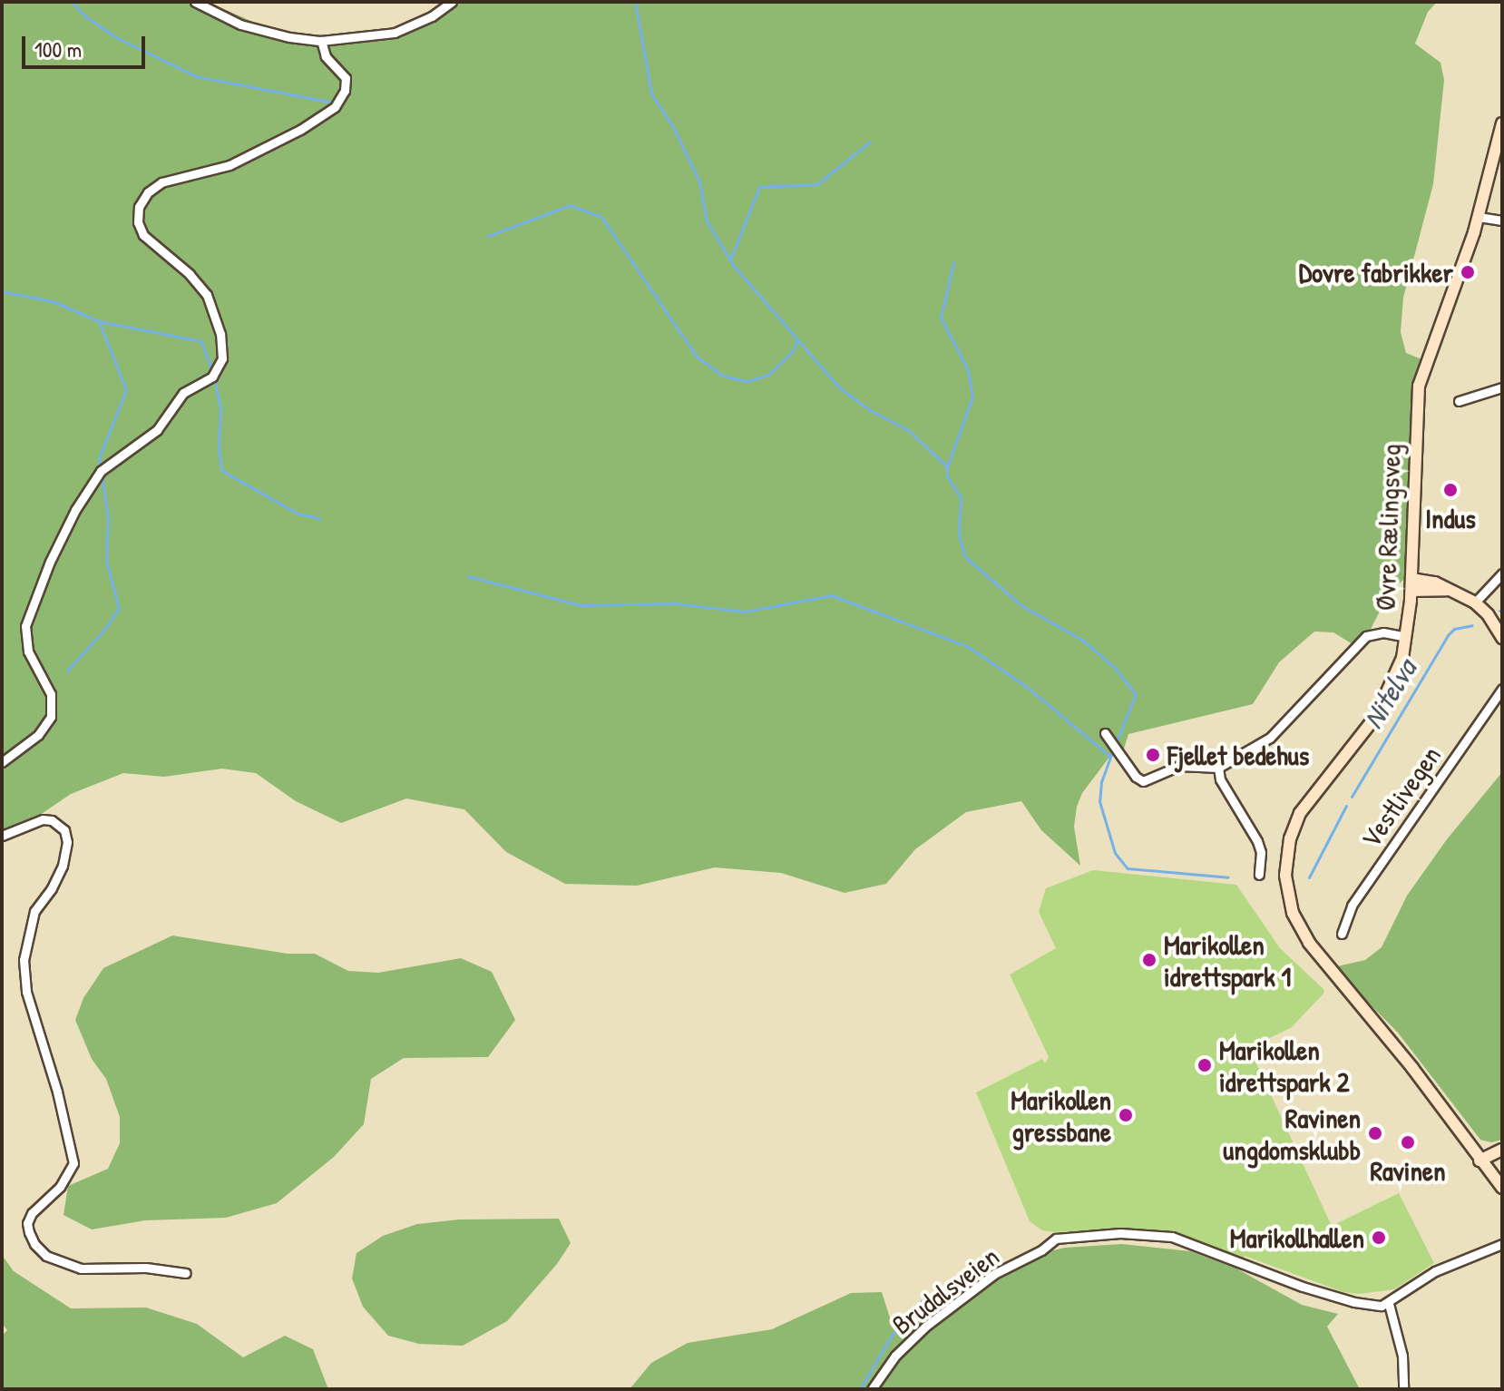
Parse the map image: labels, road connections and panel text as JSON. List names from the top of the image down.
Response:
{
  "streets": {
    "main road": ["Øvre Rælingsveg"],
    "street": ["Vestlivegen", "Brudalsveien"]
  },
  "water": ["Nitelva"],
  "places": [
    "Dovre fabrikker",
    "Indus",
    "Fjellet bedehus",
    "Marikollen idrettspark 1",
    "Marikollen idrettspark 2",
    "Marikollen gressbane",
    "Ravinen ungdomsklubb",
    "Ravinen",
    "Marikollhallen"
  ],
  "scale_bar": "100 m"
}
